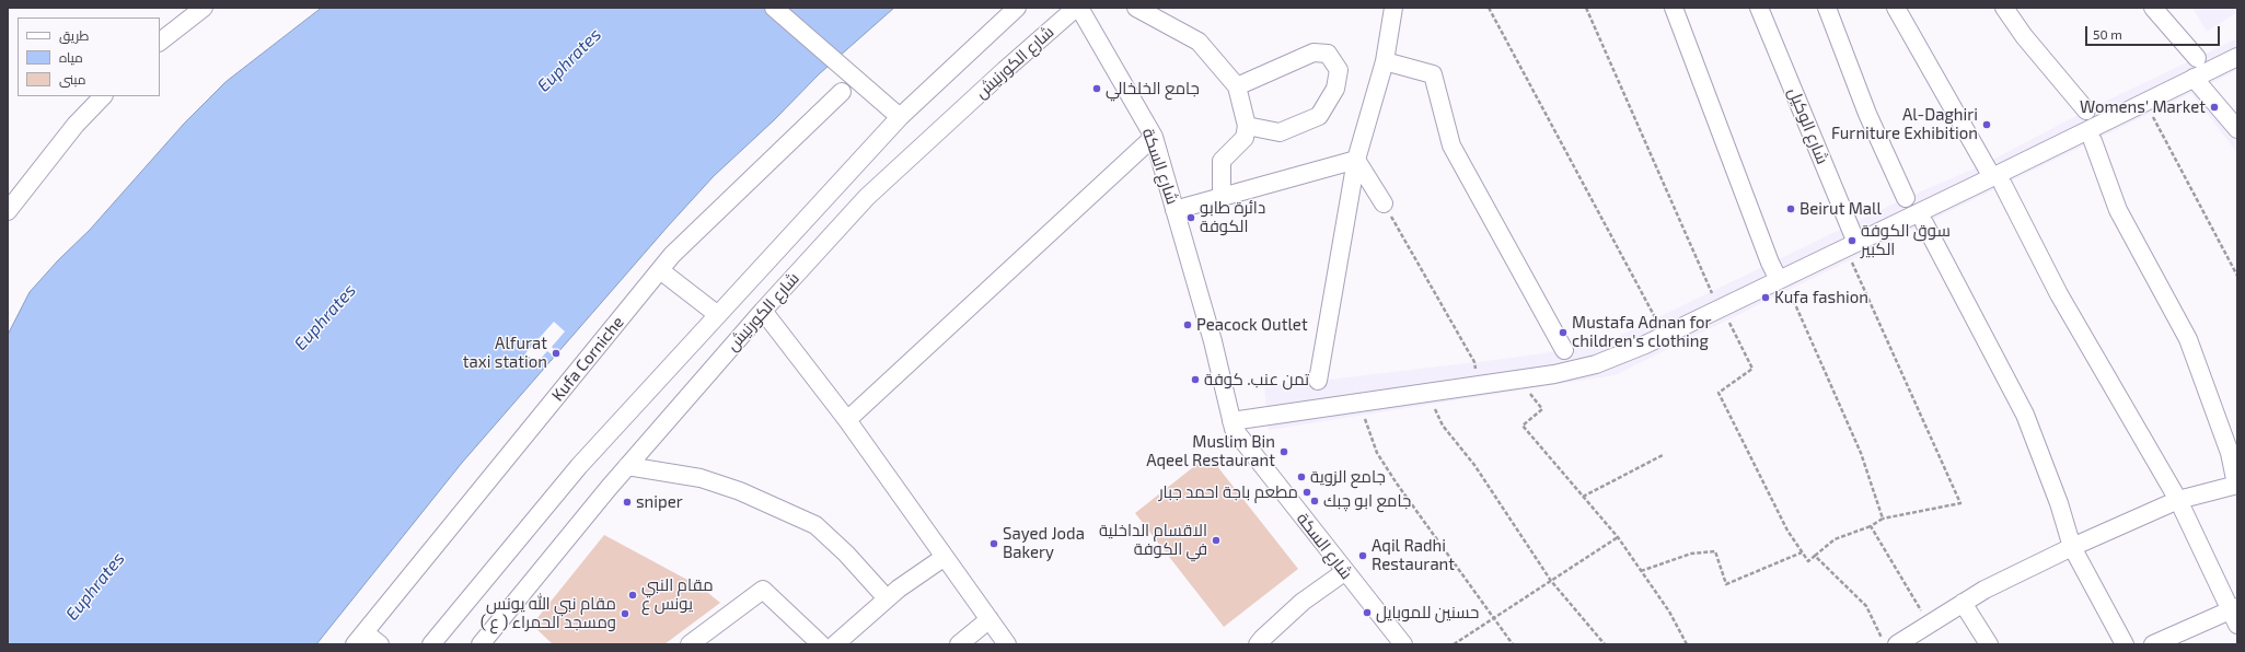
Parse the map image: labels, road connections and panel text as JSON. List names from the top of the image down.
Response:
{
  "streets": {
    "street": [
      "شارع الكورنيش",
      "شارع الوكيل",
      "شارع السكة",
      "Kufa Corniche"
    ]
  },
  "crossings": [
    ["شارع الكورنيش", "شارع السكة"]
  ],
  "water": ["Euphrates"],
  "places": [
    "جامع الخلخالي",
    "Womens' Market",
    "Al-Daghiri Furniture Exhibition",
    "Beirut Mall",
    "دائرة طابو الكوفة",
    "سوق الكوفة الكبير",
    "Kufa fashion",
    "Peacock Outlet",
    "Mustafa Adnan for children's clothing",
    "Alfurat taxi station",
    "تمن عنب. كوفة",
    "Muslim Bin Aqeel Restaurant",
    "جامع الزوية",
    "مطعم باجة احمد جبار",
    "جامع ابو چبك",
    "sniper",
    "الاقسام الداخلية في الكوفة",
    "Sayed Joda Bakery",
    "Aqil Radhi Restaurant",
    "مقام النبي يونس ع",
    "حسنين للموبايل",
    "مقام نبي الله يونس ( ع ) ومسجد الحمراء"
  ],
  "legend": ["طريق", "مياه", "مبنى"],
  "scale_bar": "50 m"
}
